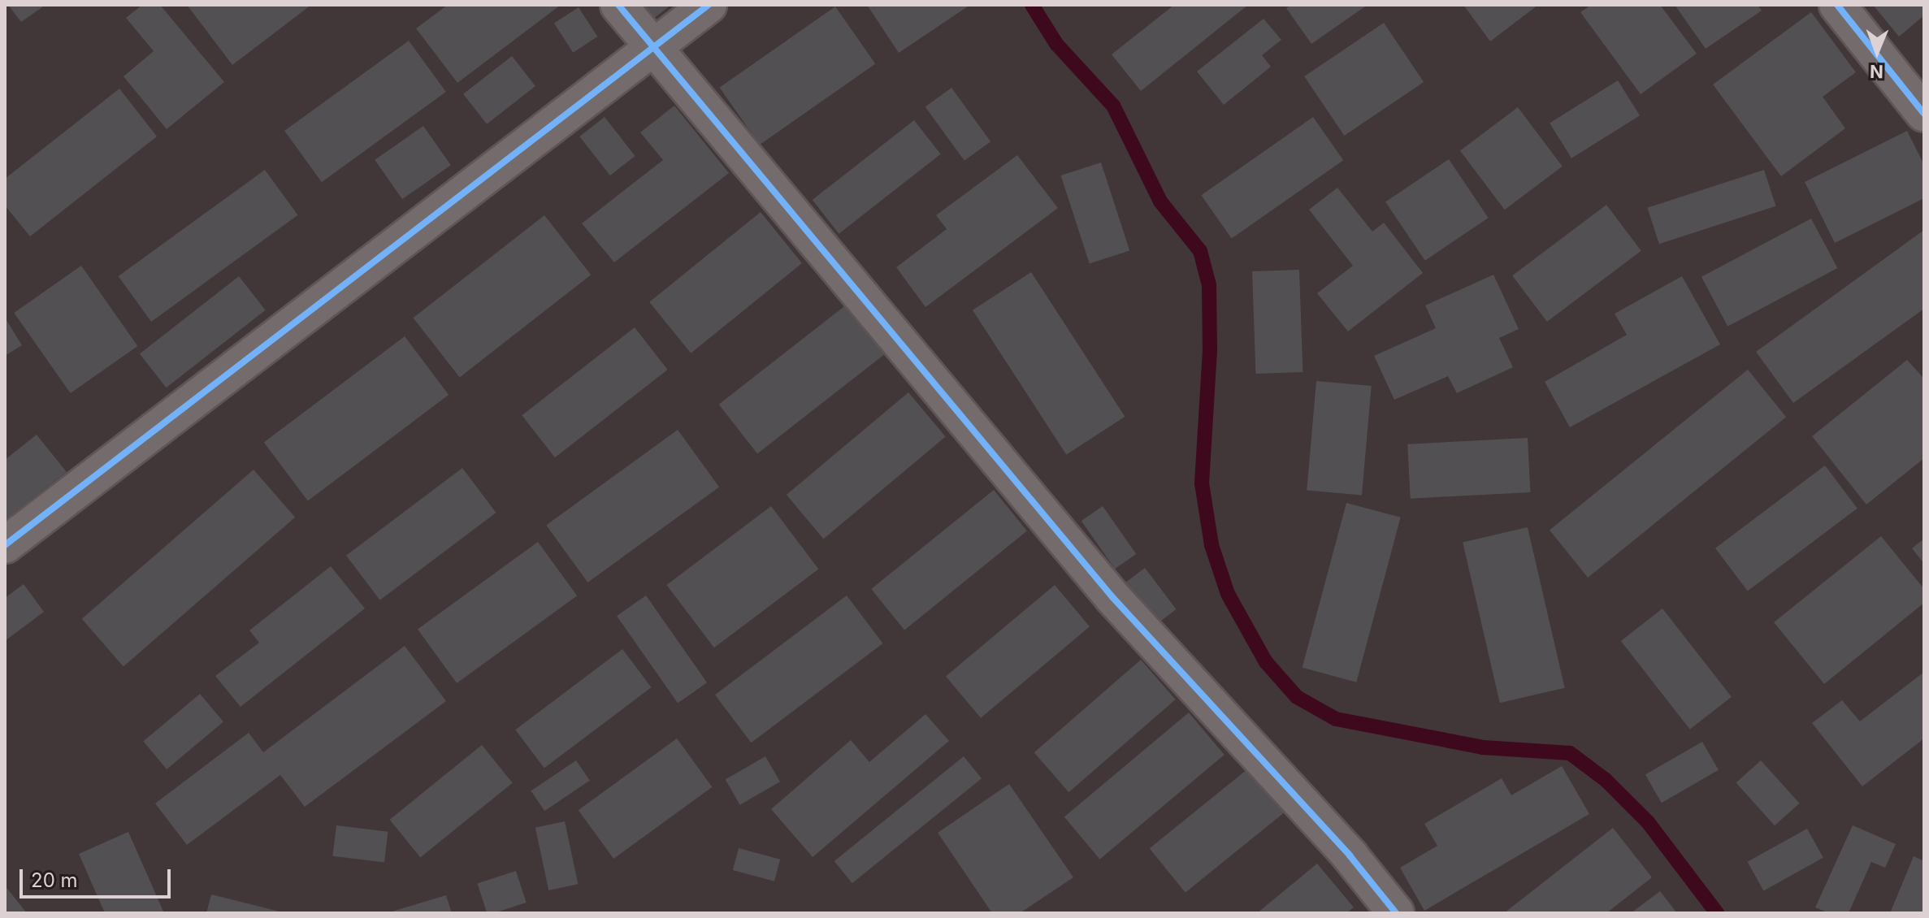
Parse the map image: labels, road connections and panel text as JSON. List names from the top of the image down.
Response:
{
  "scale_bar": "20 m",
  "north": "bottom"
}
